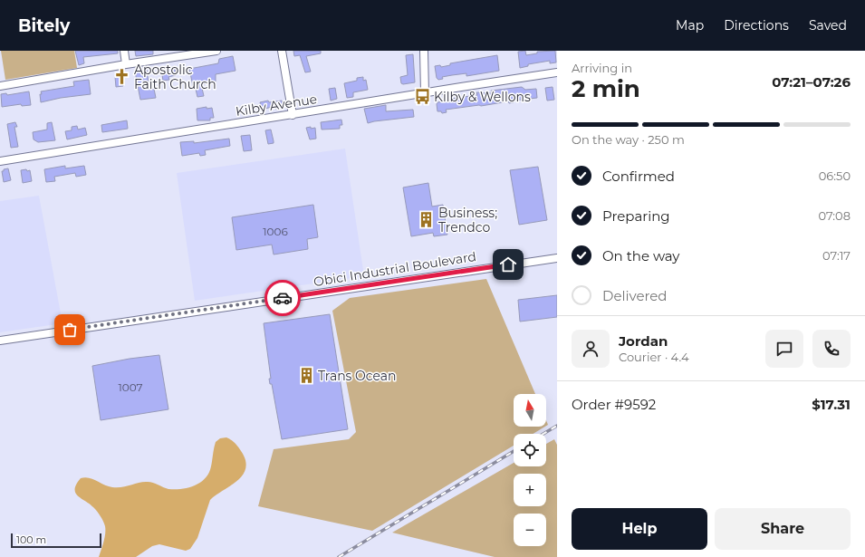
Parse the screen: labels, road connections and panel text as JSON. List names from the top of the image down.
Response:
{
  "streets": {
    "street": ["Kilby Avenue", "Obici Industrial Boulevard"]
  },
  "places": {
    "church": ["Apostolic Faith Church"],
    "bus stop": ["Kilby & Wellons"],
    "building": ["Business; Trendco", "Trans Ocean"]
  },
  "house_numbers": ["1006", "1007"],
  "scale_bar": "100 m",
  "north": "top",
  "page": {
    "header": "Bitely",
    "nav": ["Map", "Directions", "Saved"],
    "heading": ["2 min", "Arriving in", "07:21–07:26"],
    "panel": [
      "Jordan",
      "Courier · 4.4",
      "Order #9592",
      "$17.31"
    ],
    "bar": "On the way · 250 m",
    "list": [
      ["Confirmed", "06:50"],
      ["Preparing", "07:08"],
      ["On the way", "07:17"],
      "Delivered"
    ],
    "map_buttons": ["+", "−"],
    "buttons": ["Help", "Share"],
    "scale": "100 m"
  }
}
